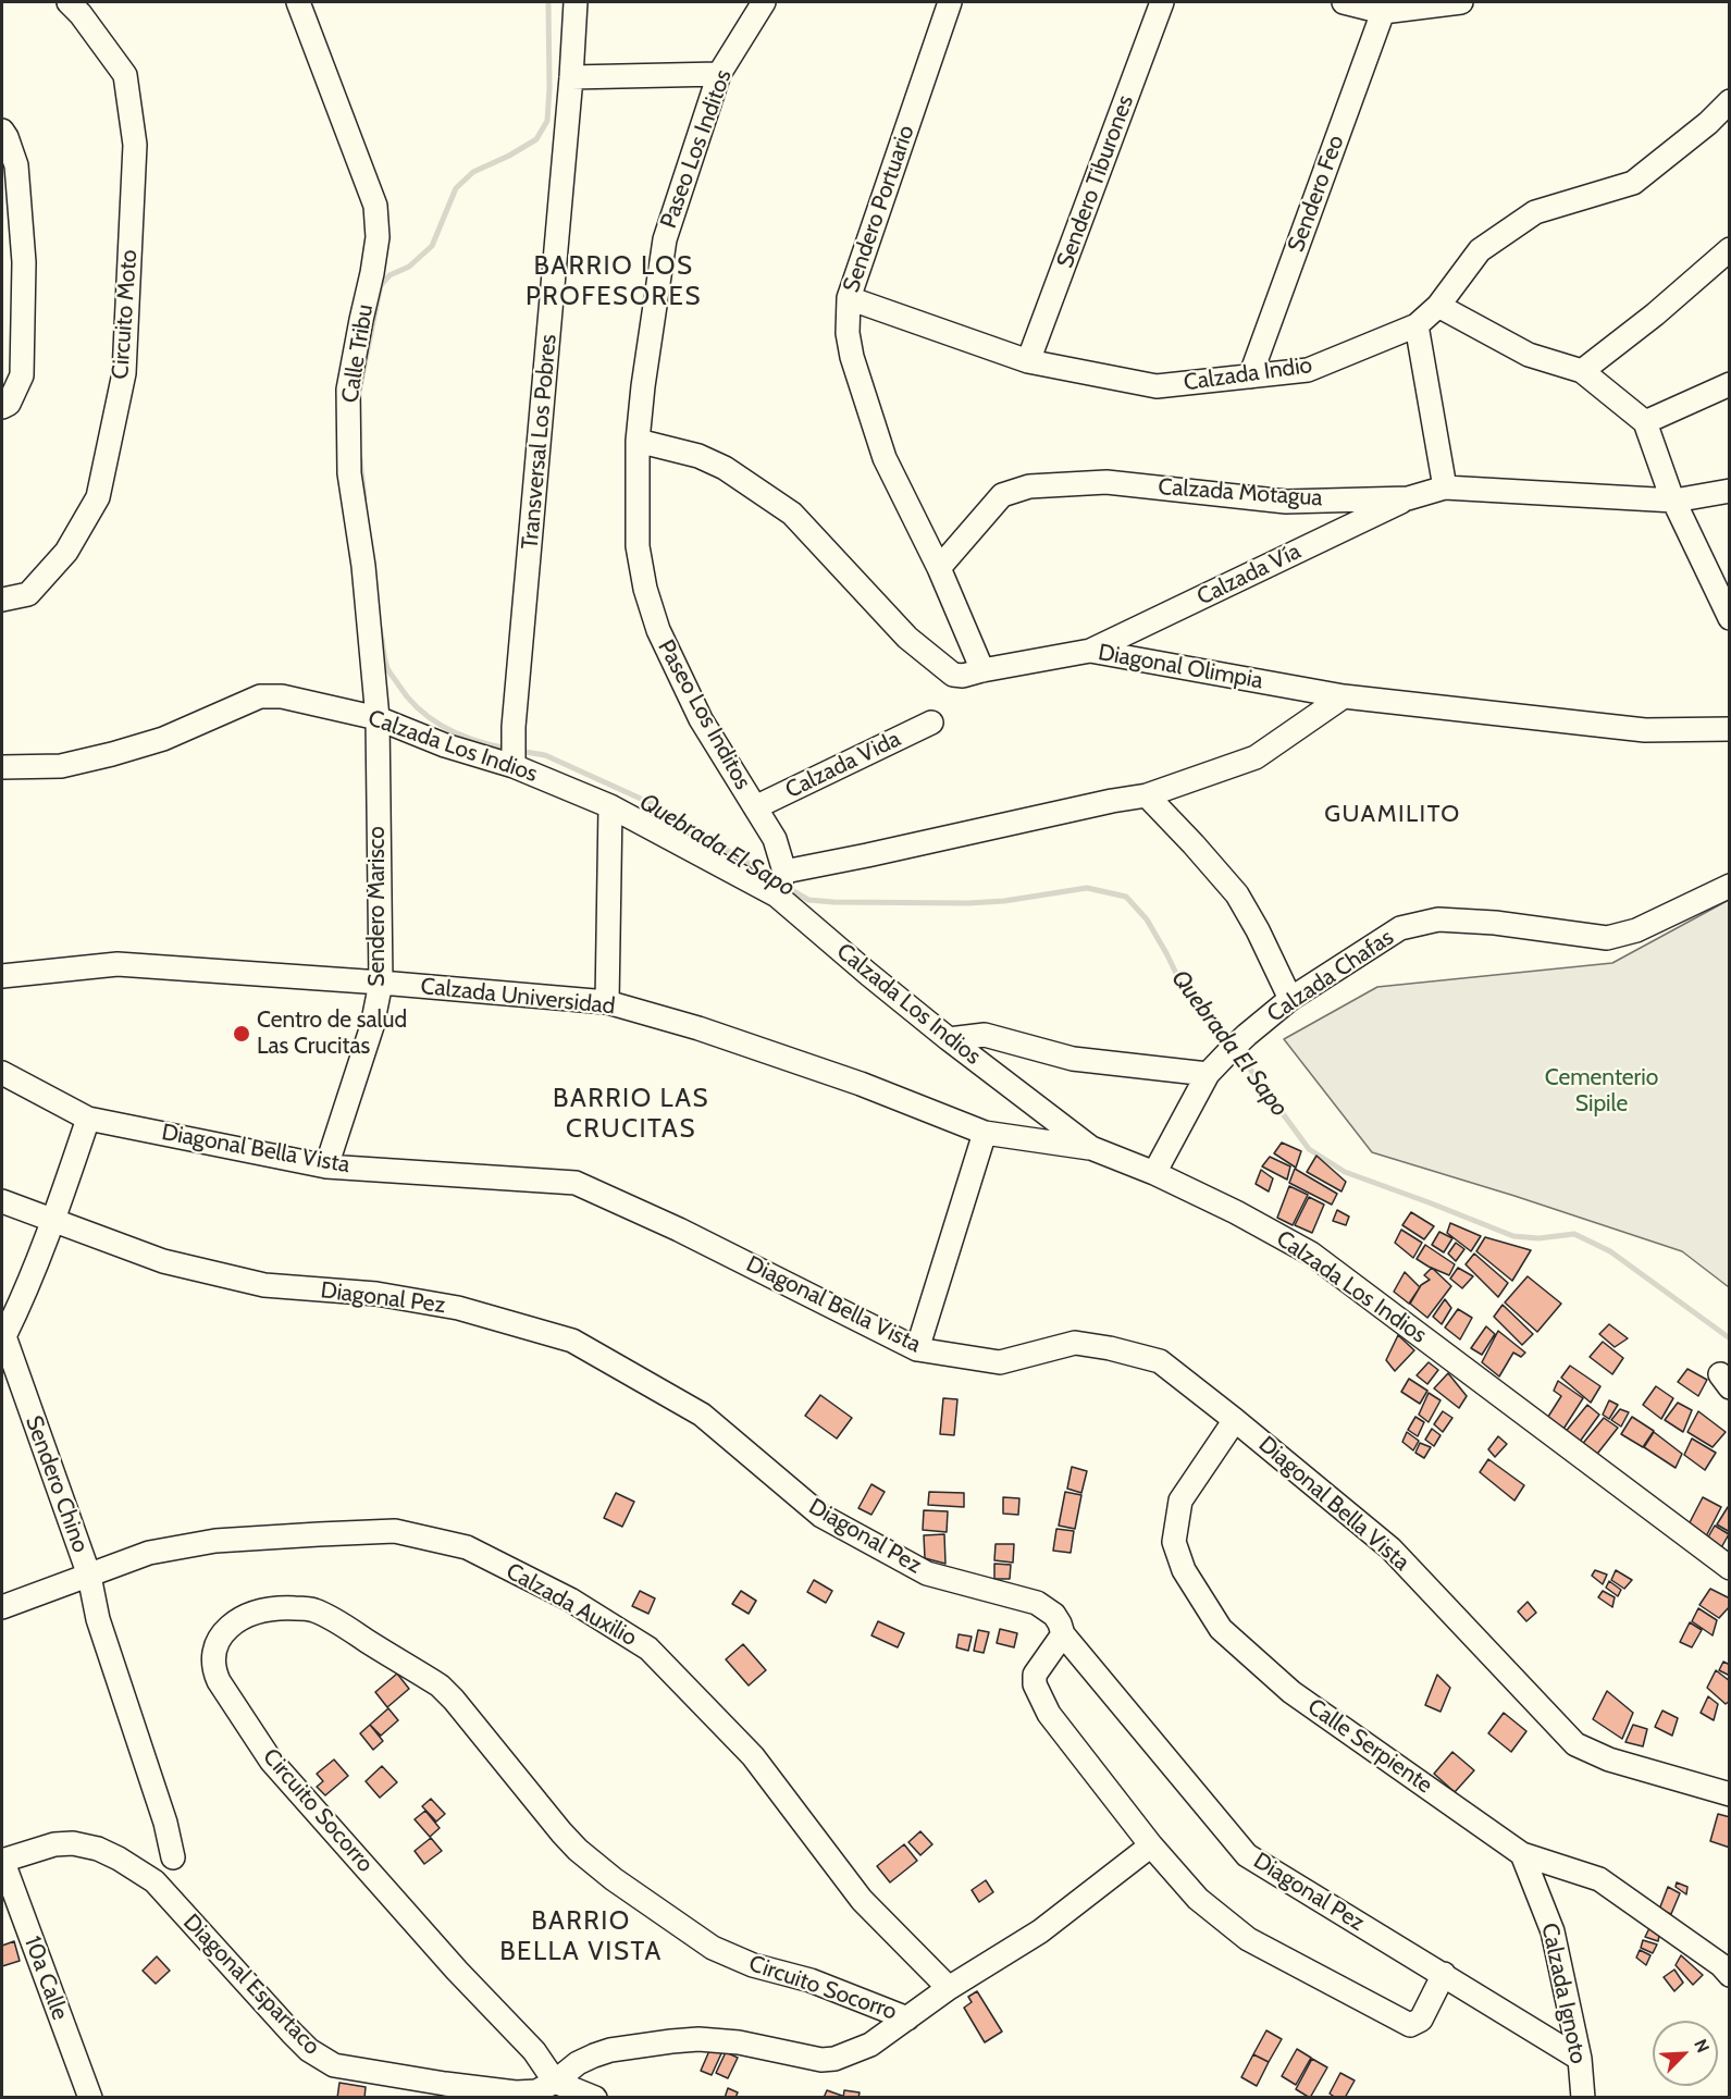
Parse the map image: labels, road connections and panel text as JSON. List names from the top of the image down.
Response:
{
  "streets": {
    "street": [
      "Paseo Los Inditos",
      "Sendero Tiburones",
      "Sendero Feo",
      "Sendero Portuario",
      "Circuito Moto",
      "Calle Tribu",
      "Calzada Indio",
      "Transversal Los Pobres",
      "Calzada Motagua",
      "Calzada Vía",
      "Diagonal Olimpia",
      "Calzada Los Indios",
      "Calzada Vida",
      "Sendero Marisco",
      "Calzada Chafas",
      "Calzada Universidad",
      "Diagonal Bella Vista",
      "Diagonal Pez",
      "Sendero Chino",
      "Calzada Auxilio",
      "Calle Serpiente",
      "Circuito Socorro",
      "10a Calle",
      "Diagonal Espartaco",
      "Calzada Ignoto"
    ]
  },
  "crossings": [
    ["Paseo Los Inditos", "Diagonal Olimpia"],
    ["Paseo Los Inditos", "Calzada Vida"],
    ["Sendero Tiburones", "Calzada Indio"],
    ["Sendero Feo", "Calzada Indio"],
    ["Sendero Portuario", "Calzada Indio"],
    ["Sendero Portuario", "Calzada Motagua"],
    ["Sendero Portuario", "Diagonal Olimpia"],
    ["Calle Tribu", "Calzada Los Indios"],
    ["Calle Tribu", "Sendero Marisco"],
    ["Transversal Los Pobres", "Calzada Los Indios"],
    ["Calzada Motagua", "Calzada Vía"],
    ["Calzada Vía", "Diagonal Olimpia"],
    ["Calzada Los Indios", "Sendero Marisco"],
    ["Calzada Los Indios", "Calzada Chafas"],
    ["Calzada Los Indios", "Calzada Universidad"],
    ["Sendero Marisco", "Calzada Universidad"],
    ["Sendero Marisco", "Diagonal Bella Vista"],
    ["Diagonal Bella Vista", "Sendero Chino"],
    ["Diagonal Bella Vista", "Calle Serpiente"],
    ["Diagonal Pez", "Sendero Chino"],
    ["Diagonal Pez", "Calzada Ignoto"],
    ["Sendero Chino", "Calzada Auxilio"],
    ["Calzada Auxilio", "Circuito Socorro"],
    ["Calle Serpiente", "Calzada Ignoto"],
    ["Circuito Socorro", "Diagonal Espartaco"],
    ["10a Calle", "Diagonal Espartaco"]
  ],
  "districts": [
    "BARRIO LOS PROFESORES",
    "GUAMILITO",
    "BARRIO LAS CRUCITAS",
    "BARRIO BELLA VISTA"
  ],
  "water": ["Quebrada El Sapo"],
  "parks": ["Cementerio Sipile"],
  "places": ["Centro de salud Las Crucitas"],
  "north": "top right"
}
